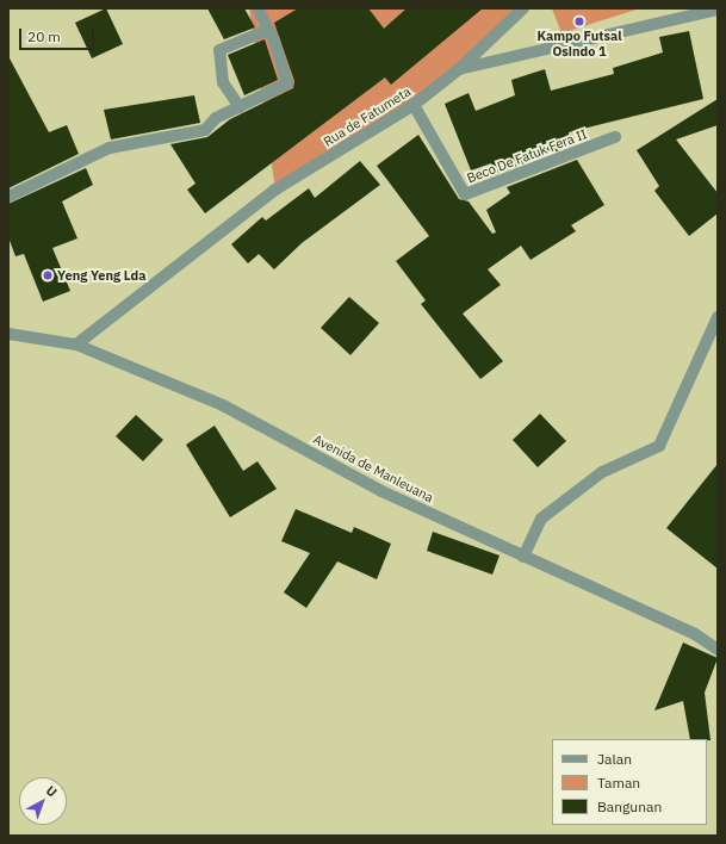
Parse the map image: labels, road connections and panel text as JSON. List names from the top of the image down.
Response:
{
  "streets": {
    "street": ["Rua de Fatumeta", "Beco De Fatuk Fera II", "Avenida de Manleuana"]
  },
  "crossings": [
    ["Rua de Fatumeta", "Beco De Fatuk Fera II"],
    ["Rua de Fatumeta", "Avenida de Manleuana"]
  ],
  "places": ["Kampo Futsal Osindo 1", "Yeng Yeng Lda"],
  "legend": ["Jalan", "Taman", "Bangunan"],
  "scale_bar": "20 m",
  "north": "top right"
}
